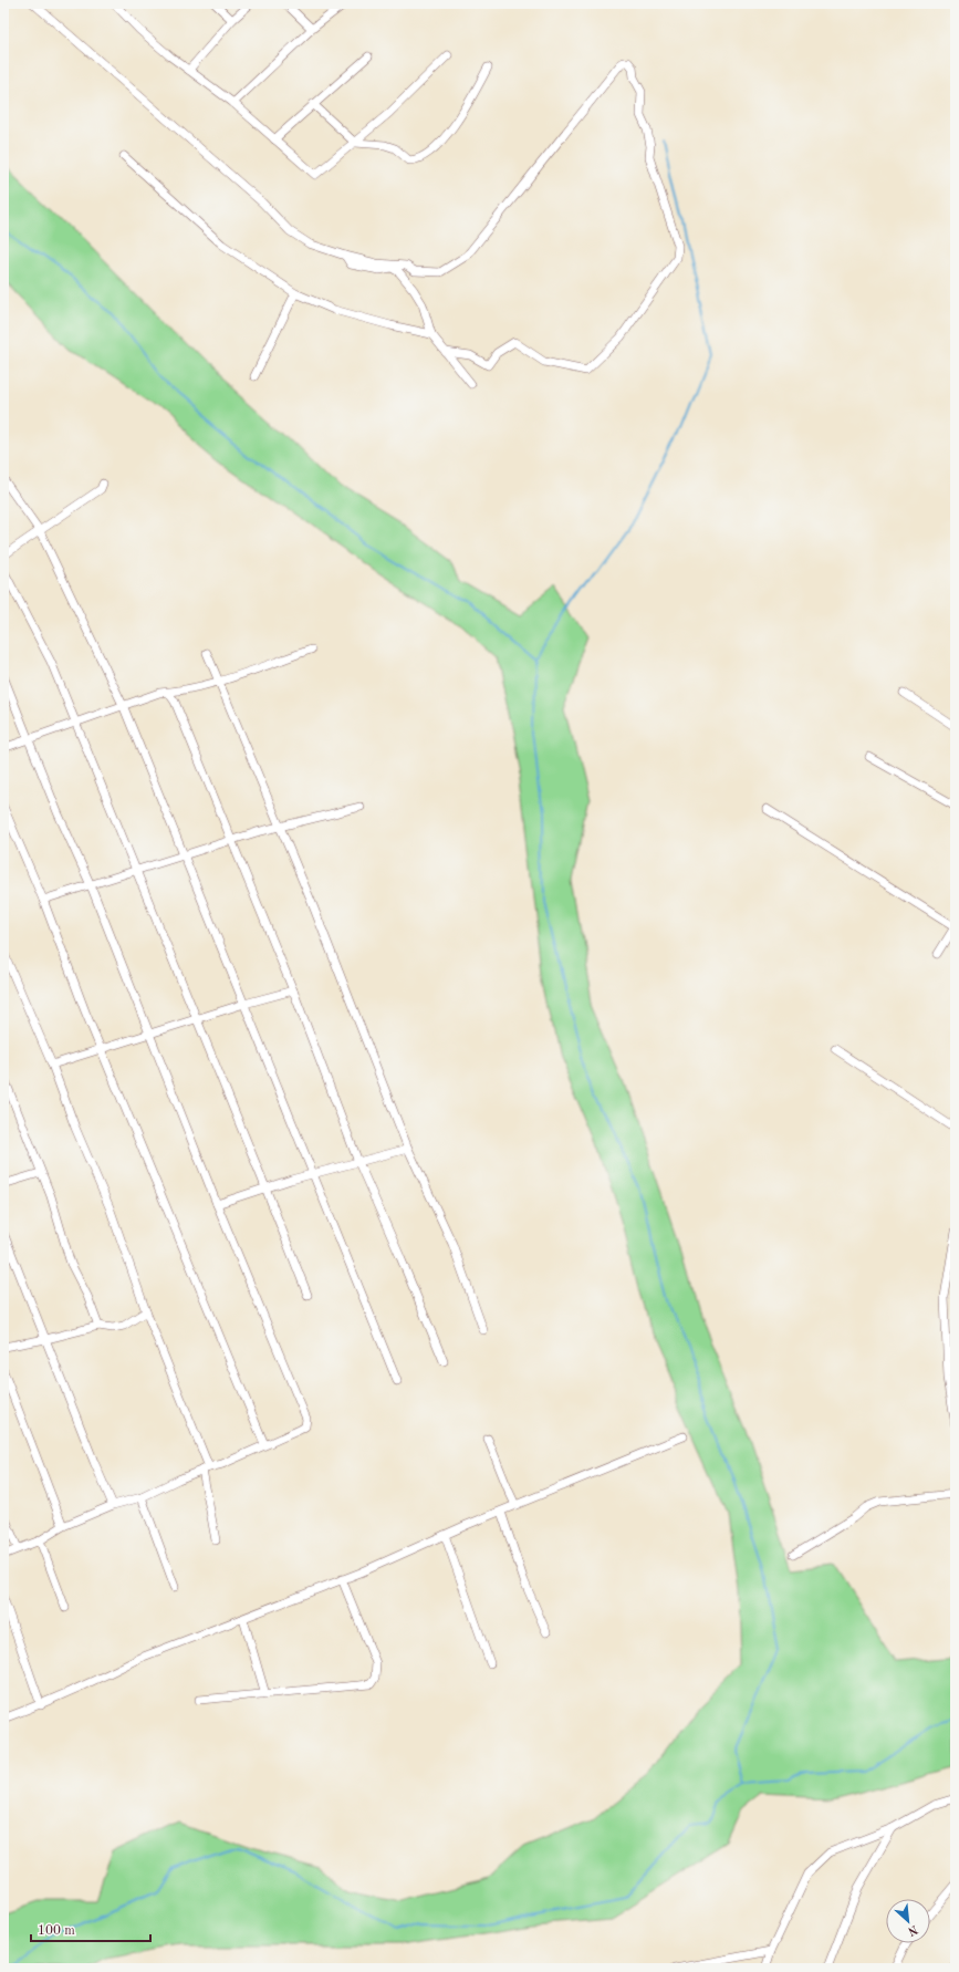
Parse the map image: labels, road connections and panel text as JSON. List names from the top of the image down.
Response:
{
  "scale_bar": "100 m",
  "north": "bottom right"
}
